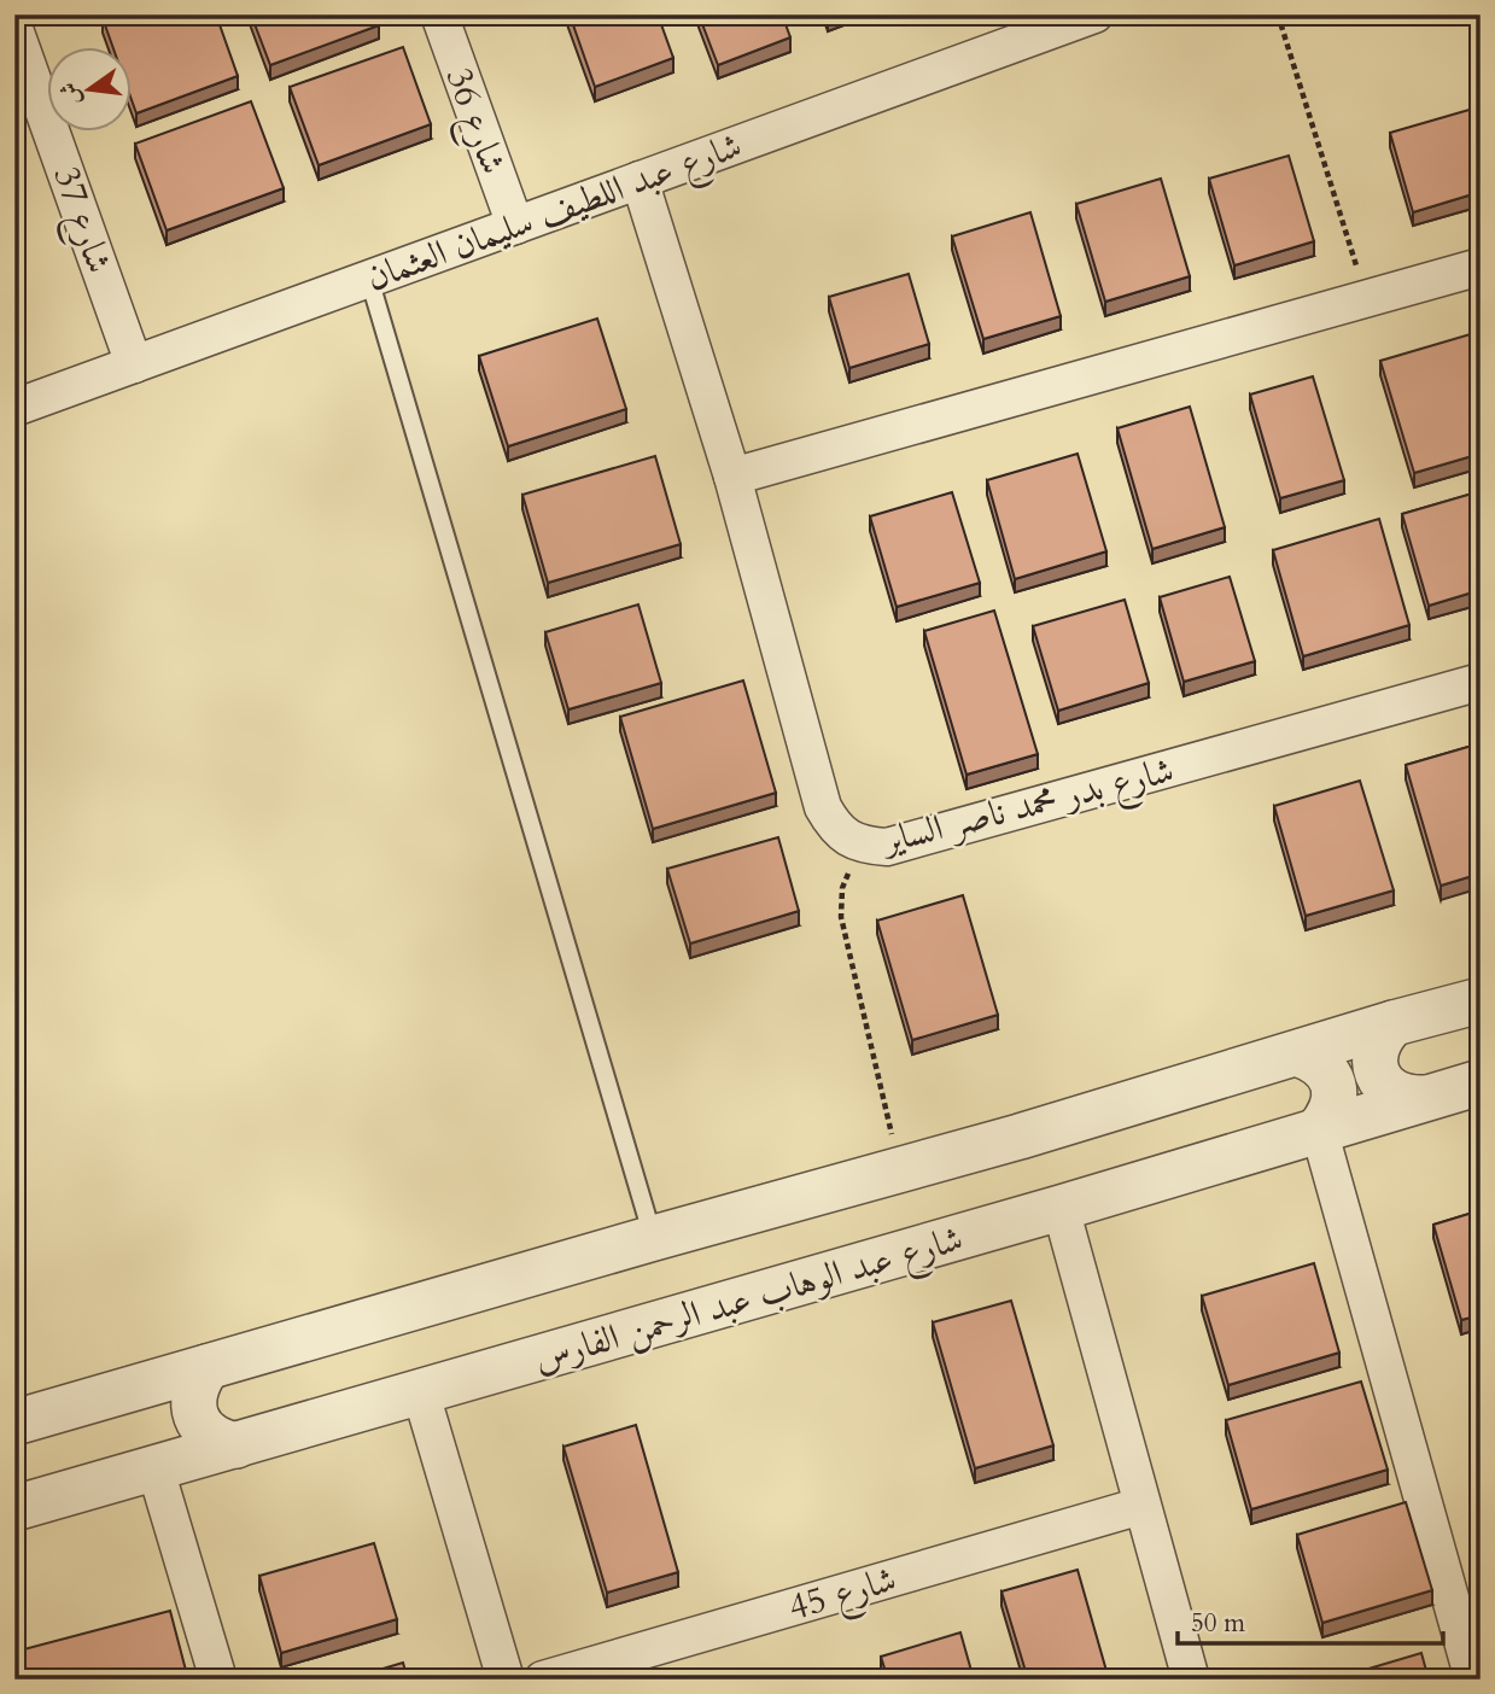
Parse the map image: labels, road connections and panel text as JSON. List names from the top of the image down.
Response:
{
  "streets": {
    "street": [
      "شارع 36",
      "شارع عبد اللطيف سليمان العثمان",
      "شارع 37",
      "شارع بدر محمد ناصر الساير",
      "شارع عبد الوهاب عبد الرحمن الفارس",
      "شارع 45"
    ]
  },
  "crossings": [
    ["شارع 36", "شارع عبد اللطيف سليمان العثمان"],
    ["شارع عبد اللطيف سليمان العثمان", "شارع 37"],
    ["شارع عبد اللطيف سليمان العثمان", "شارع بدر محمد ناصر الساير"]
  ],
  "scale_bar": "50 m",
  "north": "left"
}
